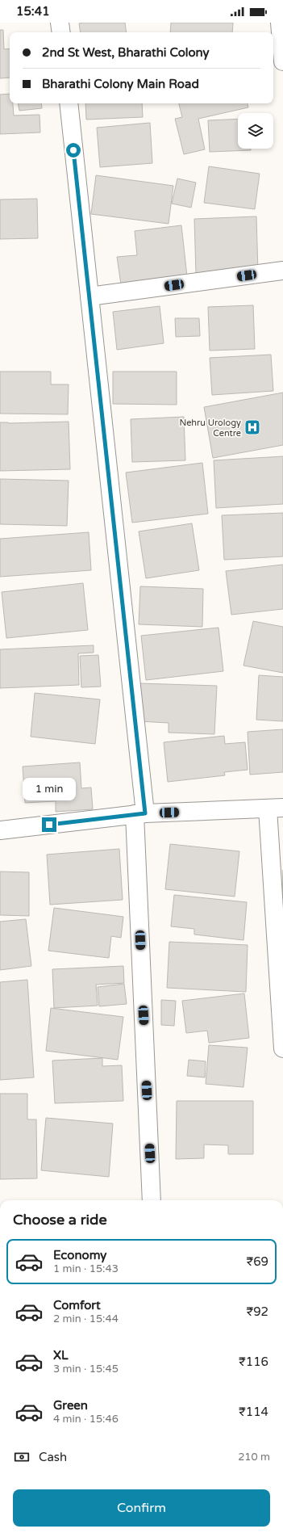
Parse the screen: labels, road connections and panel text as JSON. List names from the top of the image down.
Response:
{
  "places": {
    "hospital": ["Nehru Urology Centre"]
  },
  "page": {
    "status": "15:41",
    "banner": ["2nd St West, Bharathi Colony", "Bharathi Colony Main Road"],
    "bubble": "1 min",
    "heading": "Choose a ride",
    "list": [
      {
        "name": "Economy",
        "note": "1 min · 15:43",
        "value": "₹69"
      },
      {
        "name": "Comfort",
        "note": "2 min · 15:44",
        "value": "₹92"
      },
      {
        "name": "XL",
        "note": "3 min · 15:45",
        "value": "₹116"
      },
      {
        "name": "Green",
        "note": "4 min · 15:46",
        "value": "₹114"
      }
    ],
    "pay": ["Cash", "210 m"],
    "buttons": "Confirm"
  }
}
